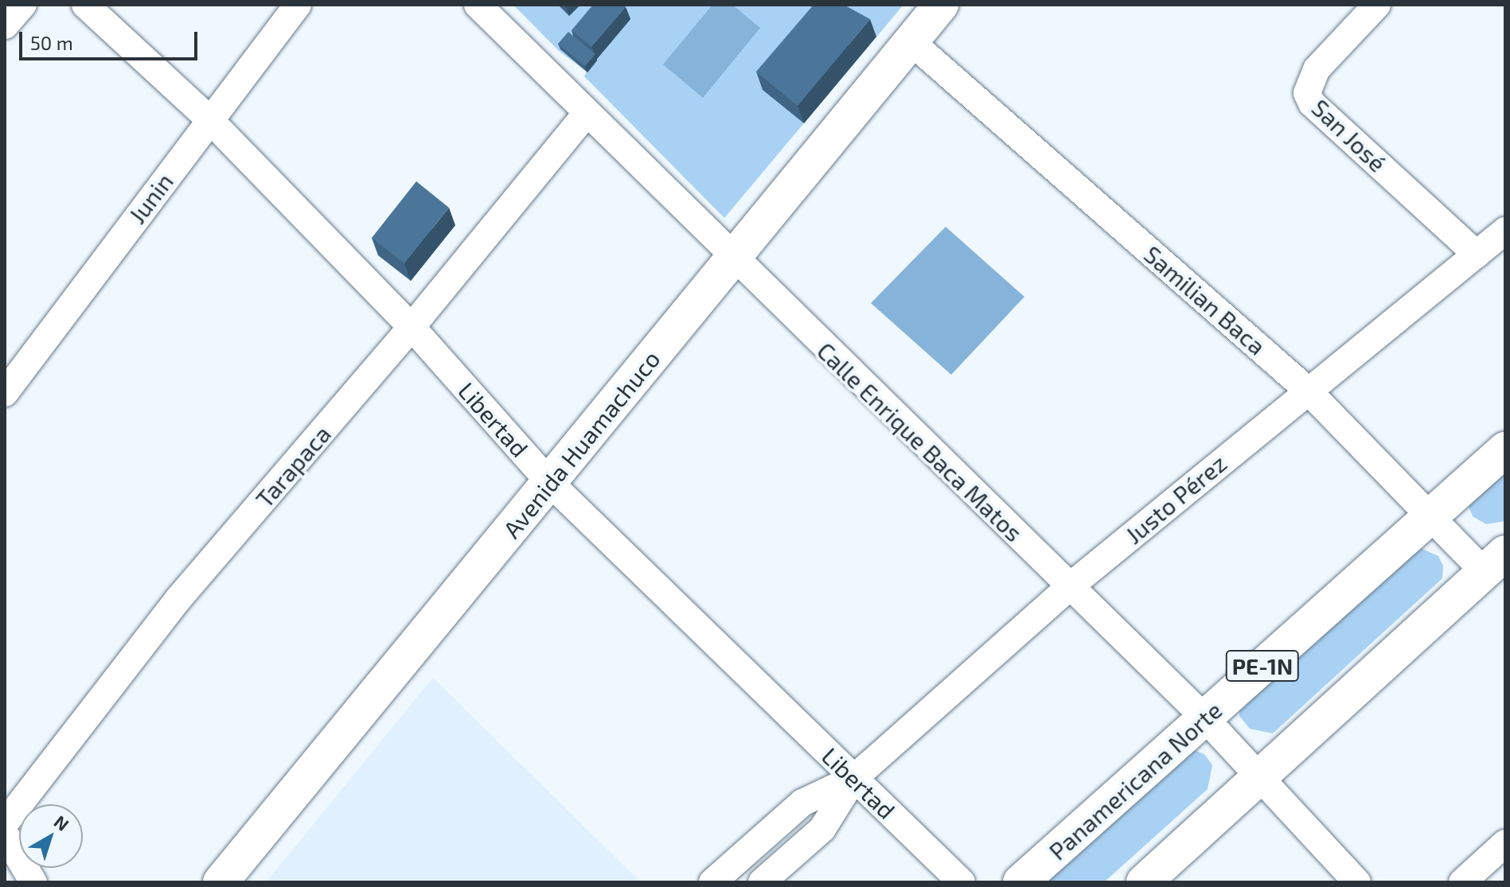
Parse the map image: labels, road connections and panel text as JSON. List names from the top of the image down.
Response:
{
  "streets": {
    "main road": ["Avenida Huamachuco", "PE-1N", "Panamericana Norte"],
    "street": [
      "San José",
      "Junin",
      "Samilian Baca",
      "Libertad",
      "Calle Enrique Baca Matos",
      "Tarapaca",
      "Justo Pérez"
    ]
  },
  "crossings": [
    ["San José", "Justo Pérez"],
    ["Junin", "Libertad"],
    ["Samilian Baca", "Avenida Huamachuco"],
    ["Samilian Baca", "Justo Pérez"],
    ["Samilian Baca", "Panamericana Norte"],
    ["Libertad", "Avenida Huamachuco"],
    ["Libertad", "Tarapaca"],
    ["Libertad", "Justo Pérez"],
    ["Calle Enrique Baca Matos", "Avenida Huamachuco"],
    ["Calle Enrique Baca Matos", "Tarapaca"],
    ["Calle Enrique Baca Matos", "Justo Pérez"],
    ["Calle Enrique Baca Matos", "Panamericana Norte"]
  ],
  "scale_bar": "50 m",
  "north": "top right"
}
